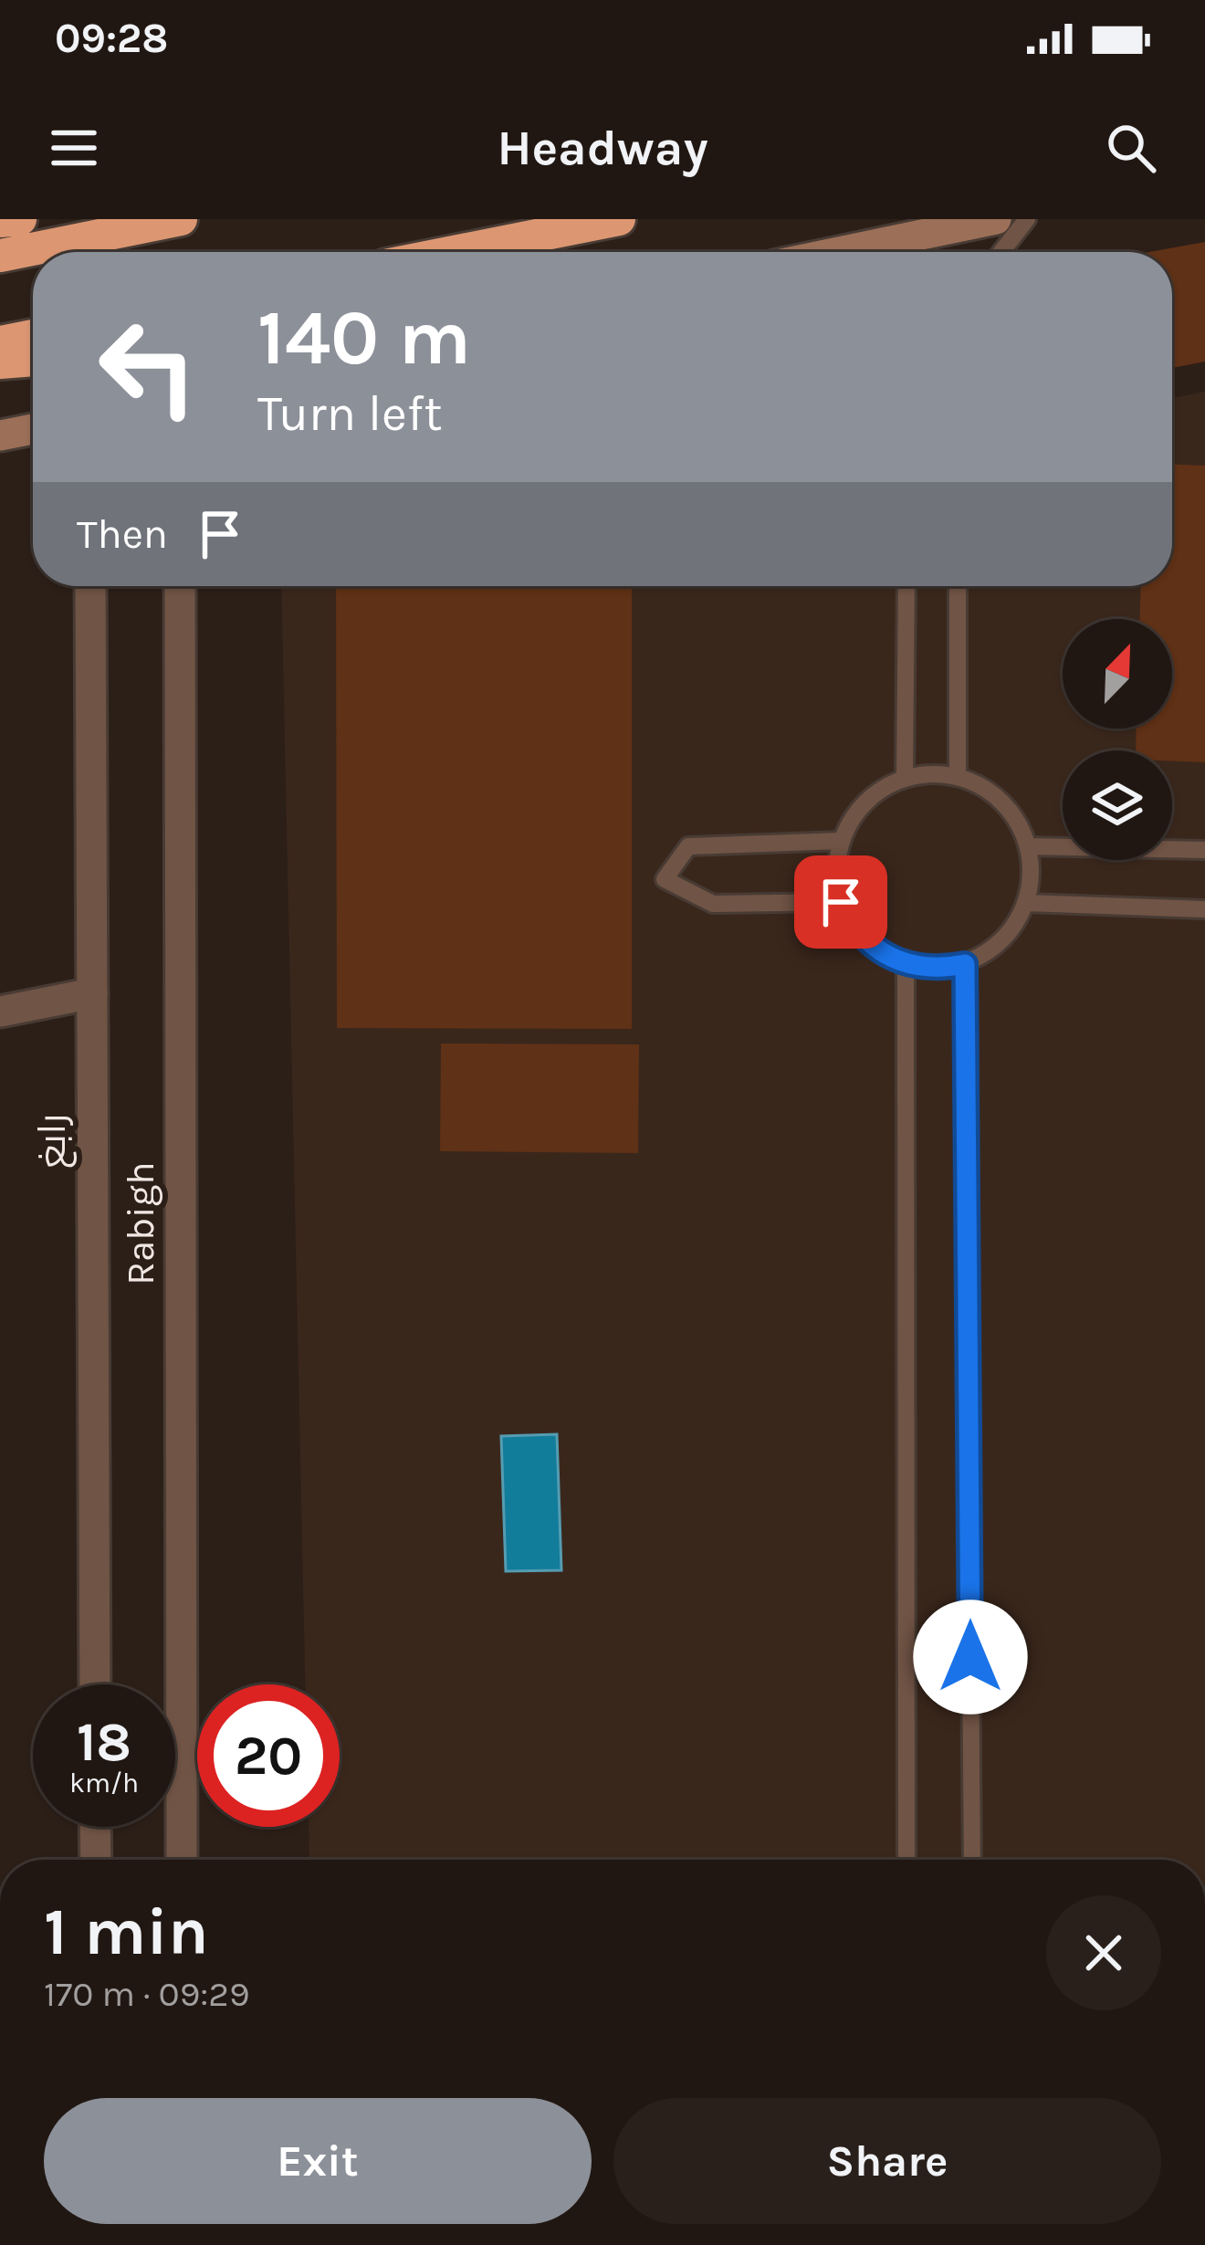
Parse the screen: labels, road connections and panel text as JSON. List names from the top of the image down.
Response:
{
  "streets": {
    "street": ["رابغ", "Rabigh"]
  },
  "north": "top right",
  "page": {
    "status": "09:28",
    "header": "Headway",
    "turn": ["140 m", "Turn left"],
    "then": "Then",
    "speed": "18 km/h",
    "limit": "20",
    "heading": ["1 min", "170 m · 09:29"],
    "buttons": ["Exit", "Share"]
  }
}
